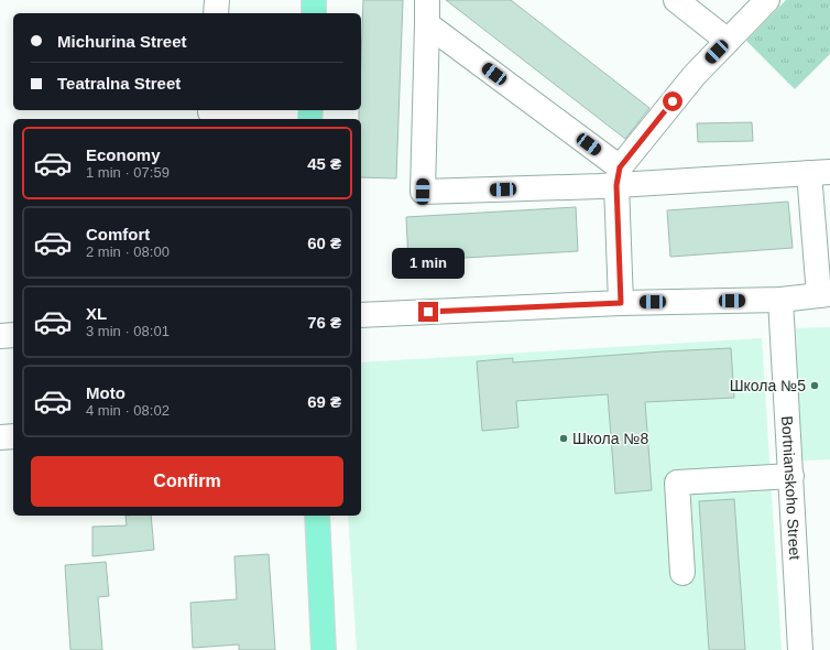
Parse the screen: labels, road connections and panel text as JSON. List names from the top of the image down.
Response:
{
  "streets": {
    "street": ["Bortnianskoho Street"]
  },
  "places": ["Школа №5", "Школа №8"],
  "page": {
    "banner": ["Michurina Street", "Teatralna Street"],
    "list": [
      {
        "name": "Economy",
        "note": "1 min · 07:59",
        "value": "45 ₴"
      },
      {
        "name": "Comfort",
        "note": "2 min · 08:00",
        "value": "60 ₴"
      },
      {
        "name": "XL",
        "note": "3 min · 08:01",
        "value": "76 ₴"
      },
      {
        "name": "Moto",
        "note": "4 min · 08:02",
        "value": "69 ₴"
      }
    ],
    "bubble": "1 min",
    "buttons": "Confirm"
  }
}
